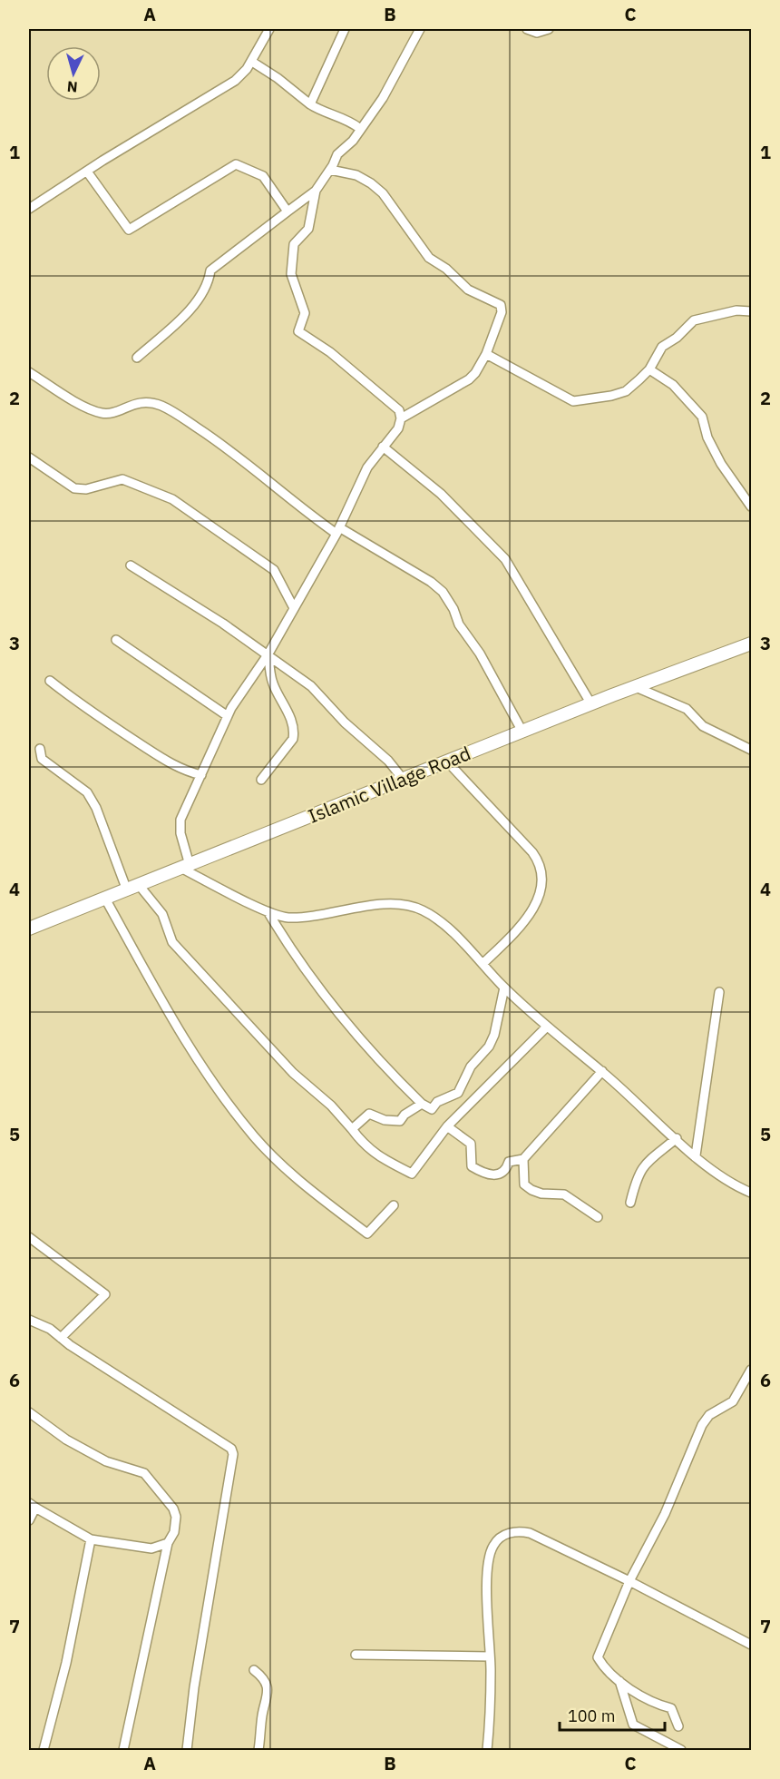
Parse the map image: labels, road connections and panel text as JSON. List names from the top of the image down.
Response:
{
  "streets": {
    "street": ["Islamic Village Road"]
  },
  "scale_bar": "100 m",
  "north": "bottom",
  "grid": {
    "columns": ["A", "B", "C"],
    "rows": [
      "1",
      "2",
      "3",
      "4",
      "5",
      "6",
      "7"
    ]
  }
}
